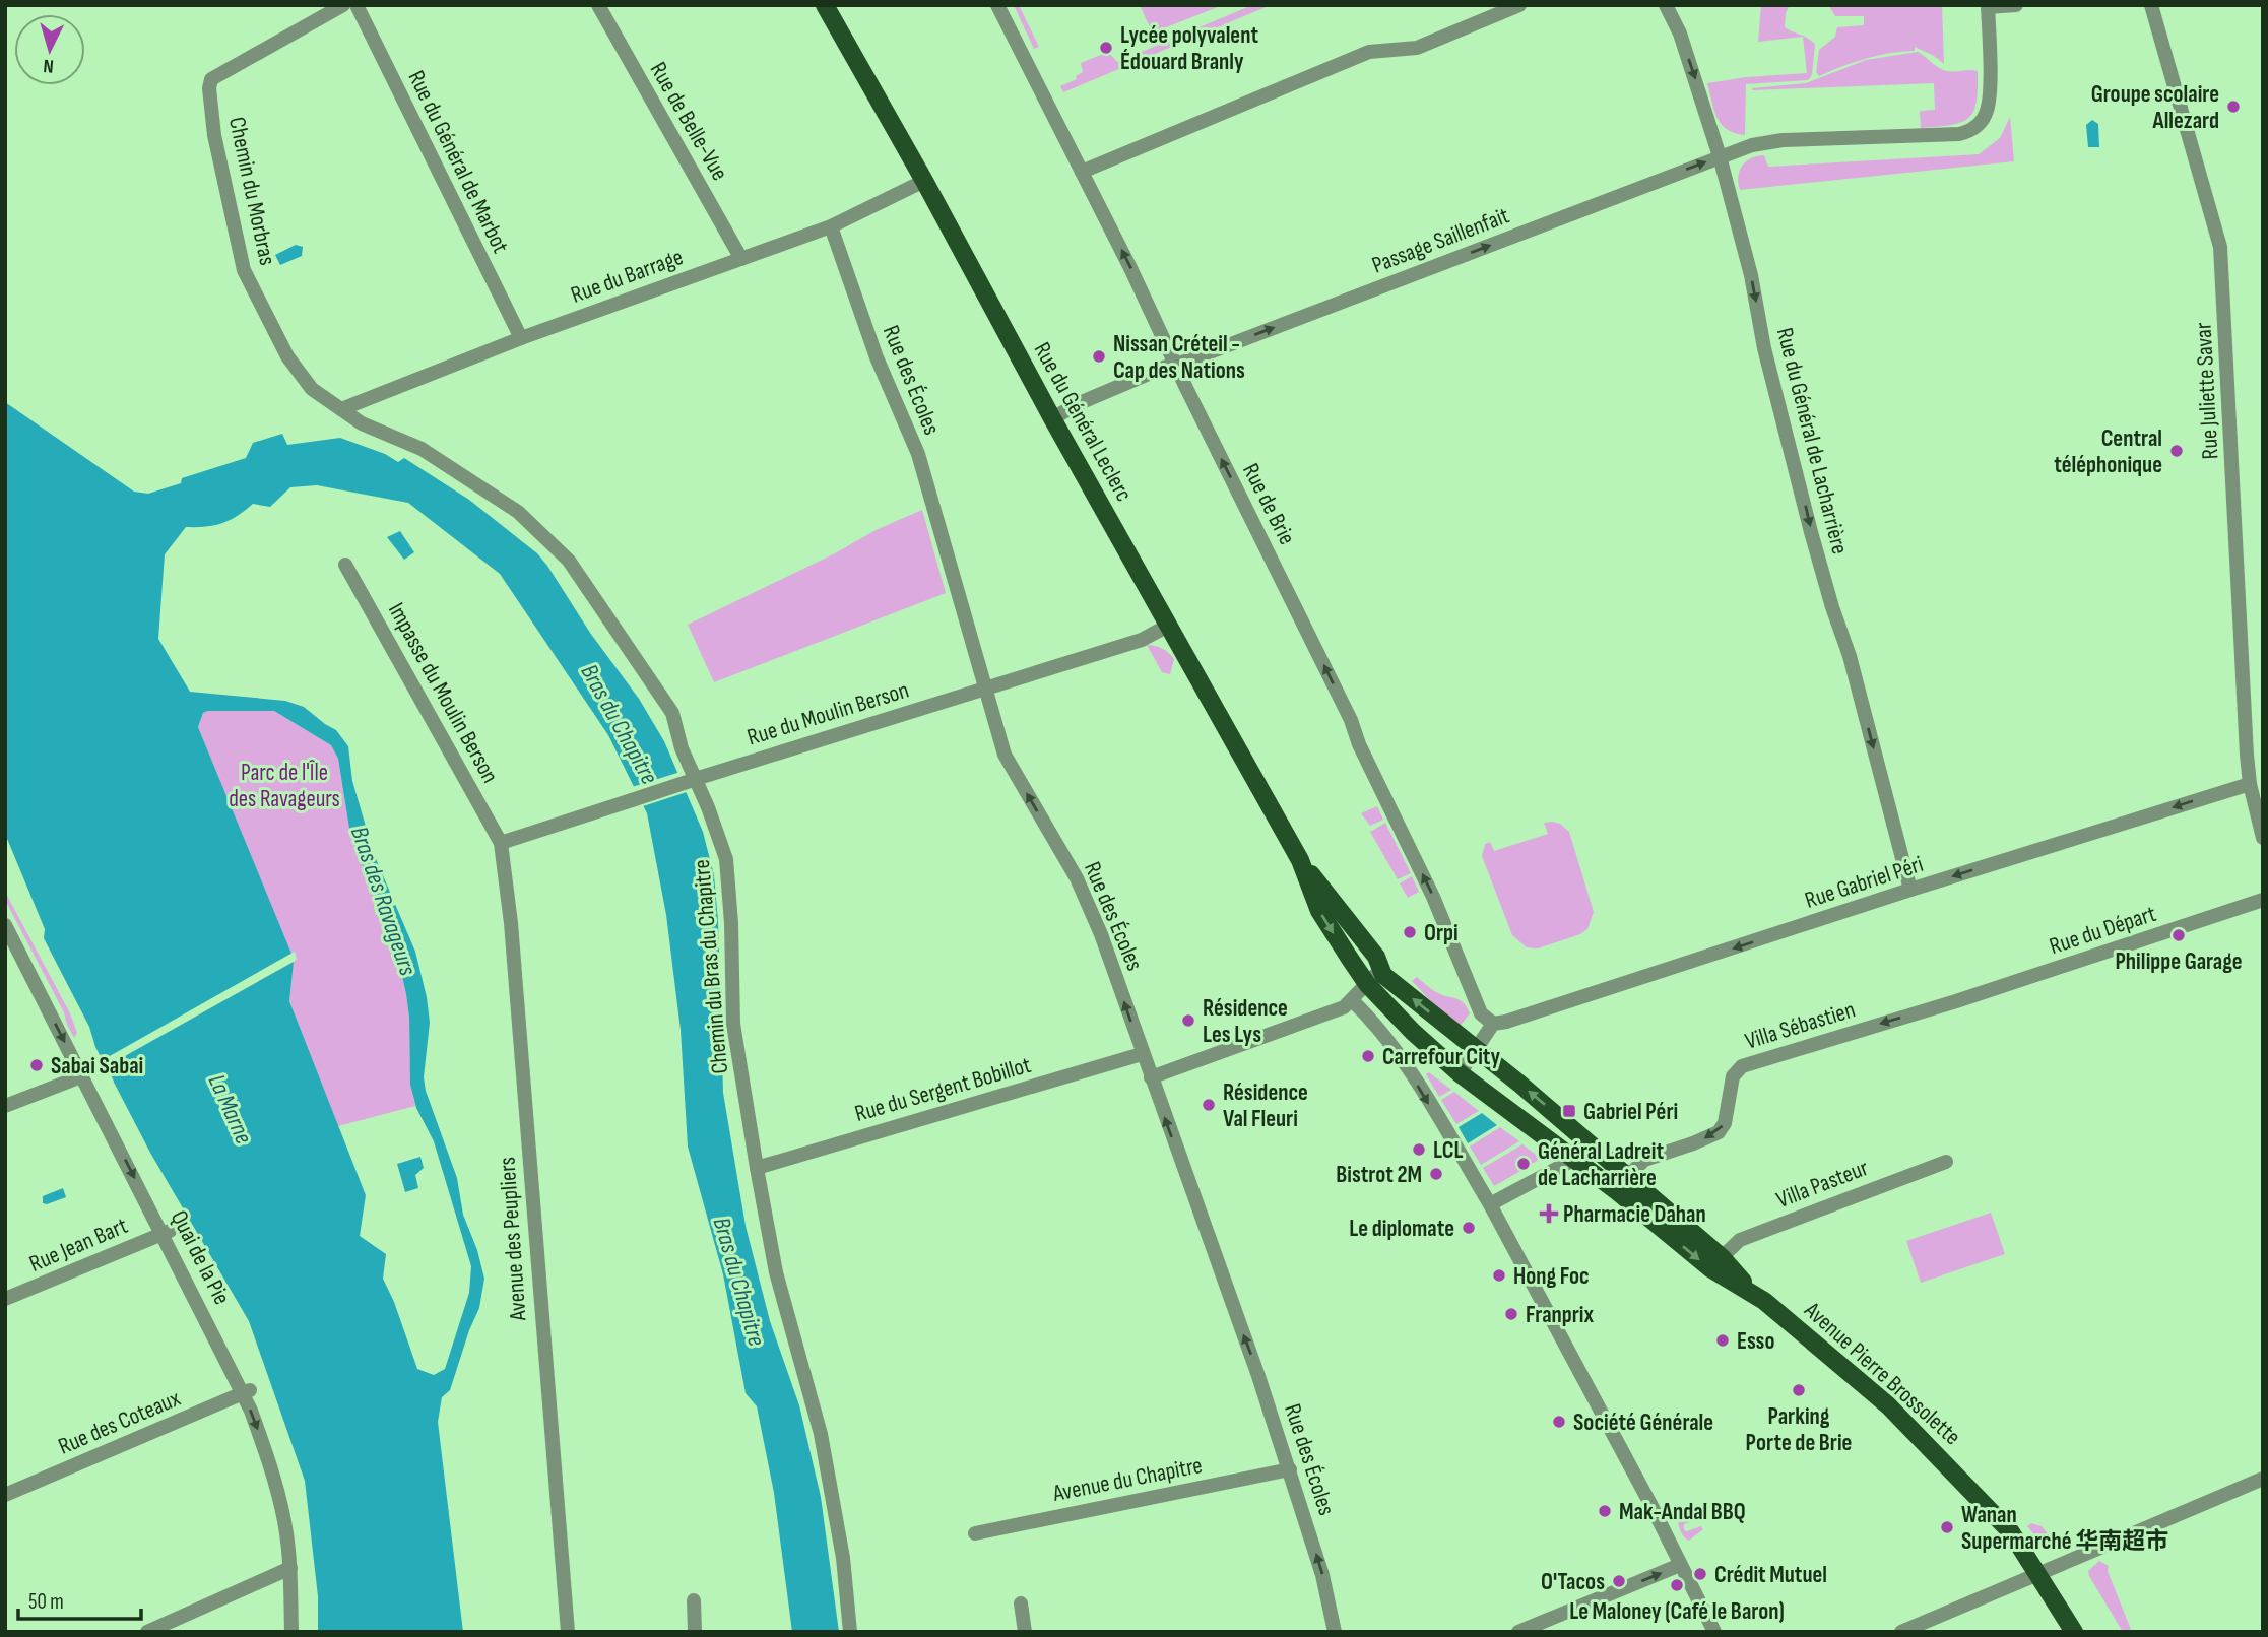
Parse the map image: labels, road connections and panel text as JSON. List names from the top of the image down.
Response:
{
  "streets": {
    "main road": ["Rue du Général Leclerc", "Avenue Pierre Brossolette"],
    "street": [
      "Rue de Belle-Vue",
      "Rue du Général de Marbot",
      "Chemin du Morbras",
      "Passage Saillenfait",
      "Rue du Barrage",
      "Rue des Écoles",
      "Rue Juliette Savar",
      "Rue du Général de Lacharrière",
      "Rue de Brie",
      "Impasse du Moulin Berson",
      "Rue du Moulin Berson",
      "Rue Gabriel Péri",
      "Rue du Départ",
      "Chemin du Bras du Chapitre",
      "Villa Sébastien",
      "Rue du Sergent Bobillot",
      "Villa Pasteur",
      "Avenue des Peupliers",
      "Rue Jean Bart",
      "Quai de la Pie",
      "Rue des Coteaux",
      "Avenue du Chapitre"
    ]
  },
  "crossings": [
    ["Rue de Belle-Vue", "Rue du Barrage"],
    ["Rue du Général de Marbot", "Rue du Barrage"],
    ["Chemin du Morbras", "Rue du Barrage"],
    ["Chemin du Morbras", "Chemin du Bras du Chapitre"],
    ["Passage Saillenfait", "Rue du Général Leclerc"],
    ["Passage Saillenfait", "Rue du Général de Lacharrière"],
    ["Passage Saillenfait", "Rue de Brie"],
    ["Rue du Barrage", "Rue des Écoles"],
    ["Rue du Barrage", "Rue du Général Leclerc"],
    ["Rue du Barrage", "Chemin du Bras du Chapitre"],
    ["Rue des Écoles", "Rue du Moulin Berson"],
    ["Rue des Écoles", "Rue du Sergent Bobillot"],
    ["Rue des Écoles", "Avenue du Chapitre"],
    ["Rue Juliette Savar", "Rue Gabriel Péri"],
    ["Rue du Général Leclerc", "Rue du Moulin Berson"],
    ["Rue du Général Leclerc", "Avenue Pierre Brossolette"],
    ["Rue du Général de Lacharrière", "Rue Gabriel Péri"],
    ["Rue de Brie", "Rue Gabriel Péri"],
    ["Impasse du Moulin Berson", "Rue du Moulin Berson"],
    ["Impasse du Moulin Berson", "Avenue des Peupliers"],
    ["Rue du Moulin Berson", "Avenue des Peupliers"],
    ["Rue du Départ", "Villa Sébastien"],
    ["Chemin du Bras du Chapitre", "Rue du Sergent Bobillot"],
    ["Villa Sébastien", "Avenue Pierre Brossolette"],
    ["Villa Pasteur", "Avenue Pierre Brossolette"],
    ["Rue Jean Bart", "Quai de la Pie"],
    ["Quai de la Pie", "Rue des Coteaux"]
  ],
  "one_way": [
    "Passage Saillenfait",
    "Rue des Écoles",
    "Rue du Général de Lacharrière",
    "Rue de Brie",
    "Rue Gabriel Péri",
    "Villa Sébastien",
    "Quai de la Pie"
  ],
  "water": ["Bras du Chapitre", "Bras des Ravageurs", "La Marne"],
  "parks": ["Parc de l'Île des Ravageurs"],
  "places": {
    "other": [
      "Lycée polyvalent Édouard Branly",
      "Groupe scolaire Allezard",
      "Nissan Créteil - Cap des Nations",
      "Central téléphonique",
      "Orpi",
      "Philippe Garage",
      "Résidence Les Lys",
      "Carrefour City",
      "Sabai Sabai",
      "Résidence Val Fleuri",
      "LCL",
      "Général Ladreit de Lacharrière",
      "Bistrot 2M",
      "Le diplomate",
      "Hong Foc",
      "Franprix",
      "Esso",
      "Parking Porte de Brie",
      "Société Générale",
      "Mak-Andal BBQ",
      "Wanan Supermarché 华南超市",
      "Crédit Mutuel",
      "O'Tacos",
      "Le Maloney (Café le Baron)"
    ],
    "transit": ["Gabriel Péri"],
    "health": ["Pharmacie Dahan"]
  },
  "scale_bar": "50 m",
  "north": "bottom"
}
